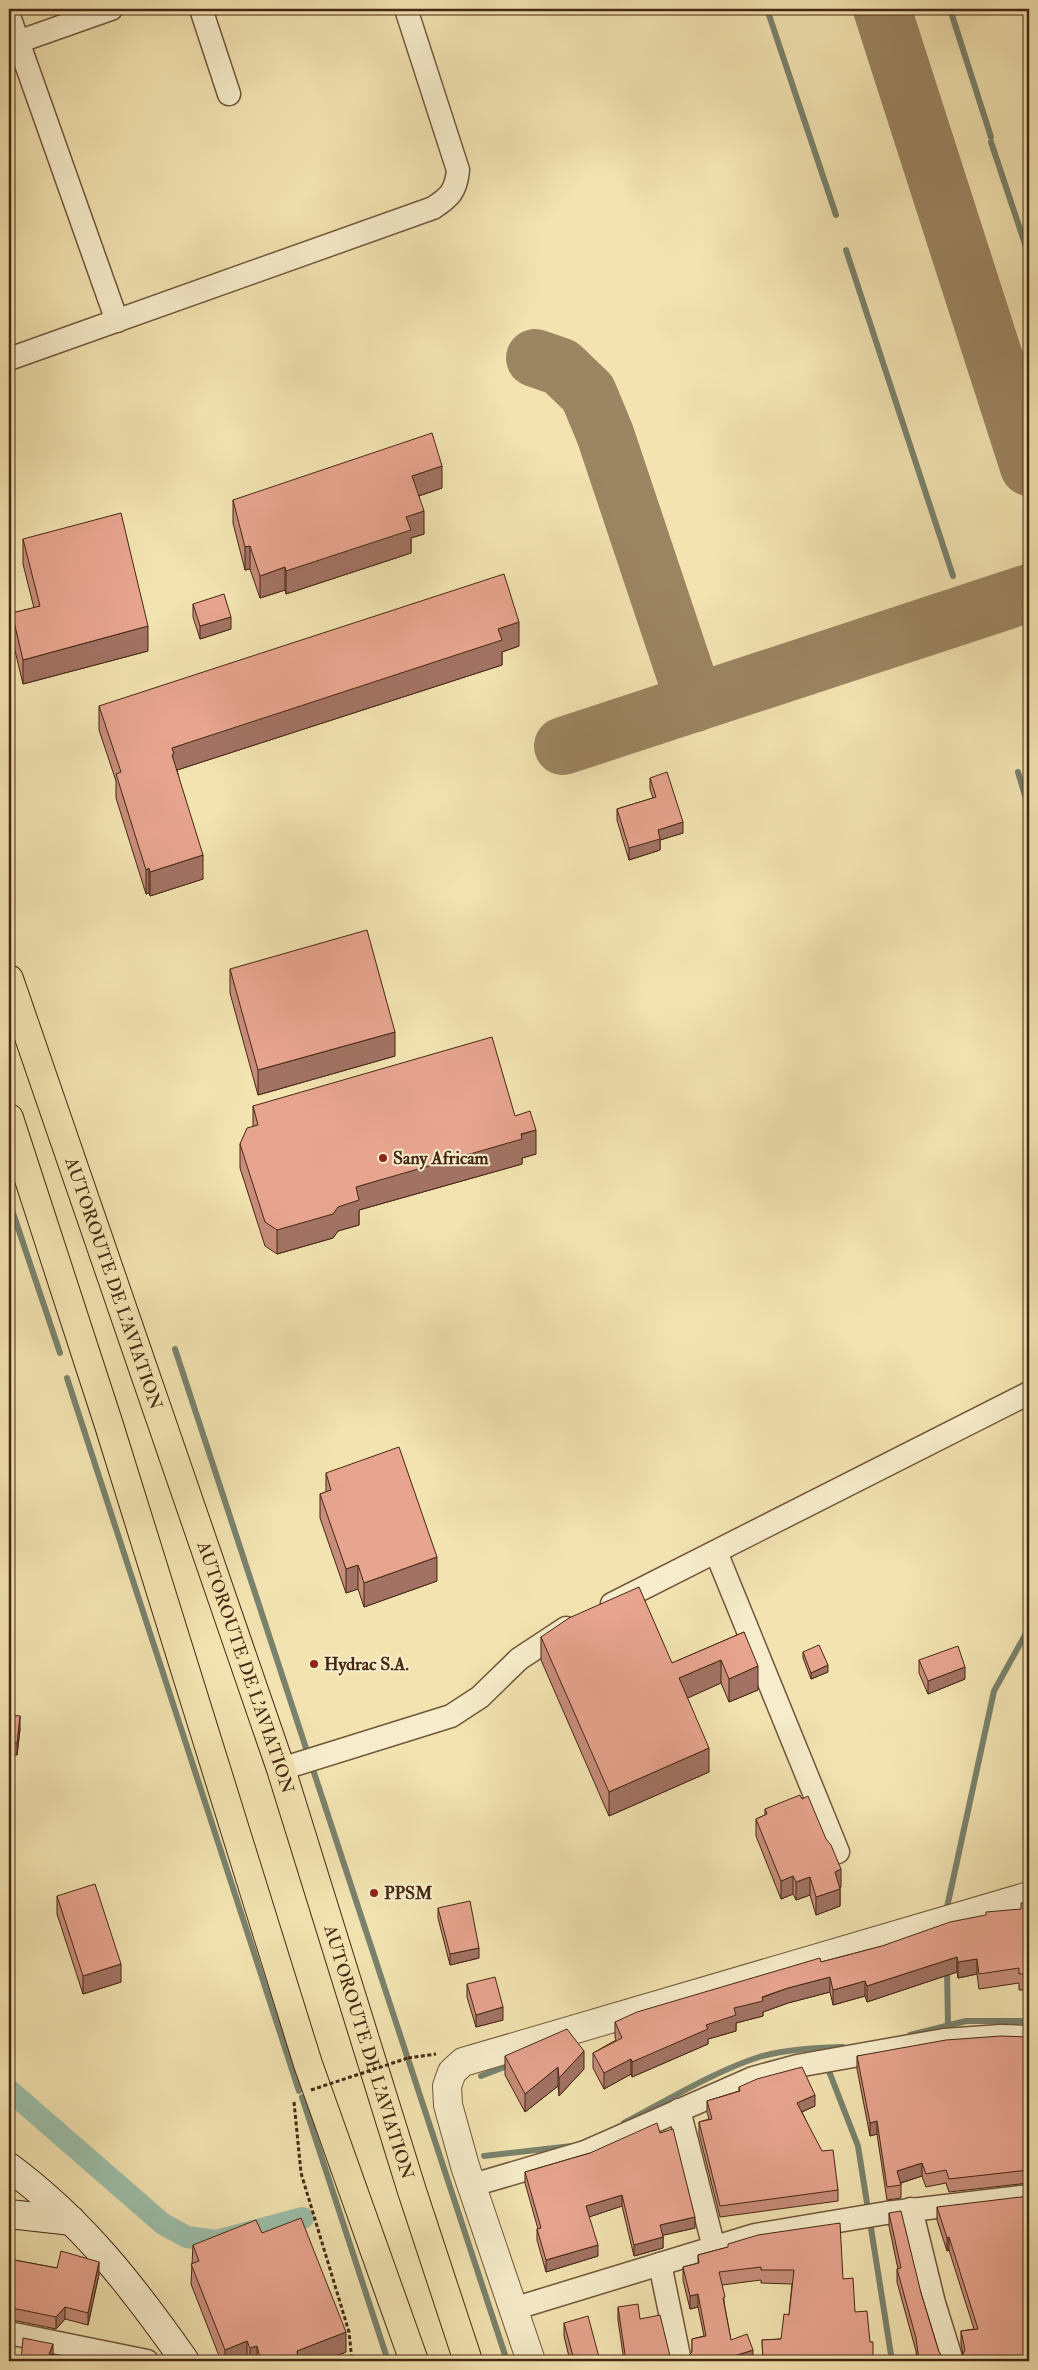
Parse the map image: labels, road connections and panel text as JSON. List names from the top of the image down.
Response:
{
  "streets": {
    "highway": ["AUTOROUTE DE L'AVIATION"]
  },
  "places": ["Sany Africam", "Hydrac S.A.", "PPSM"]
}
